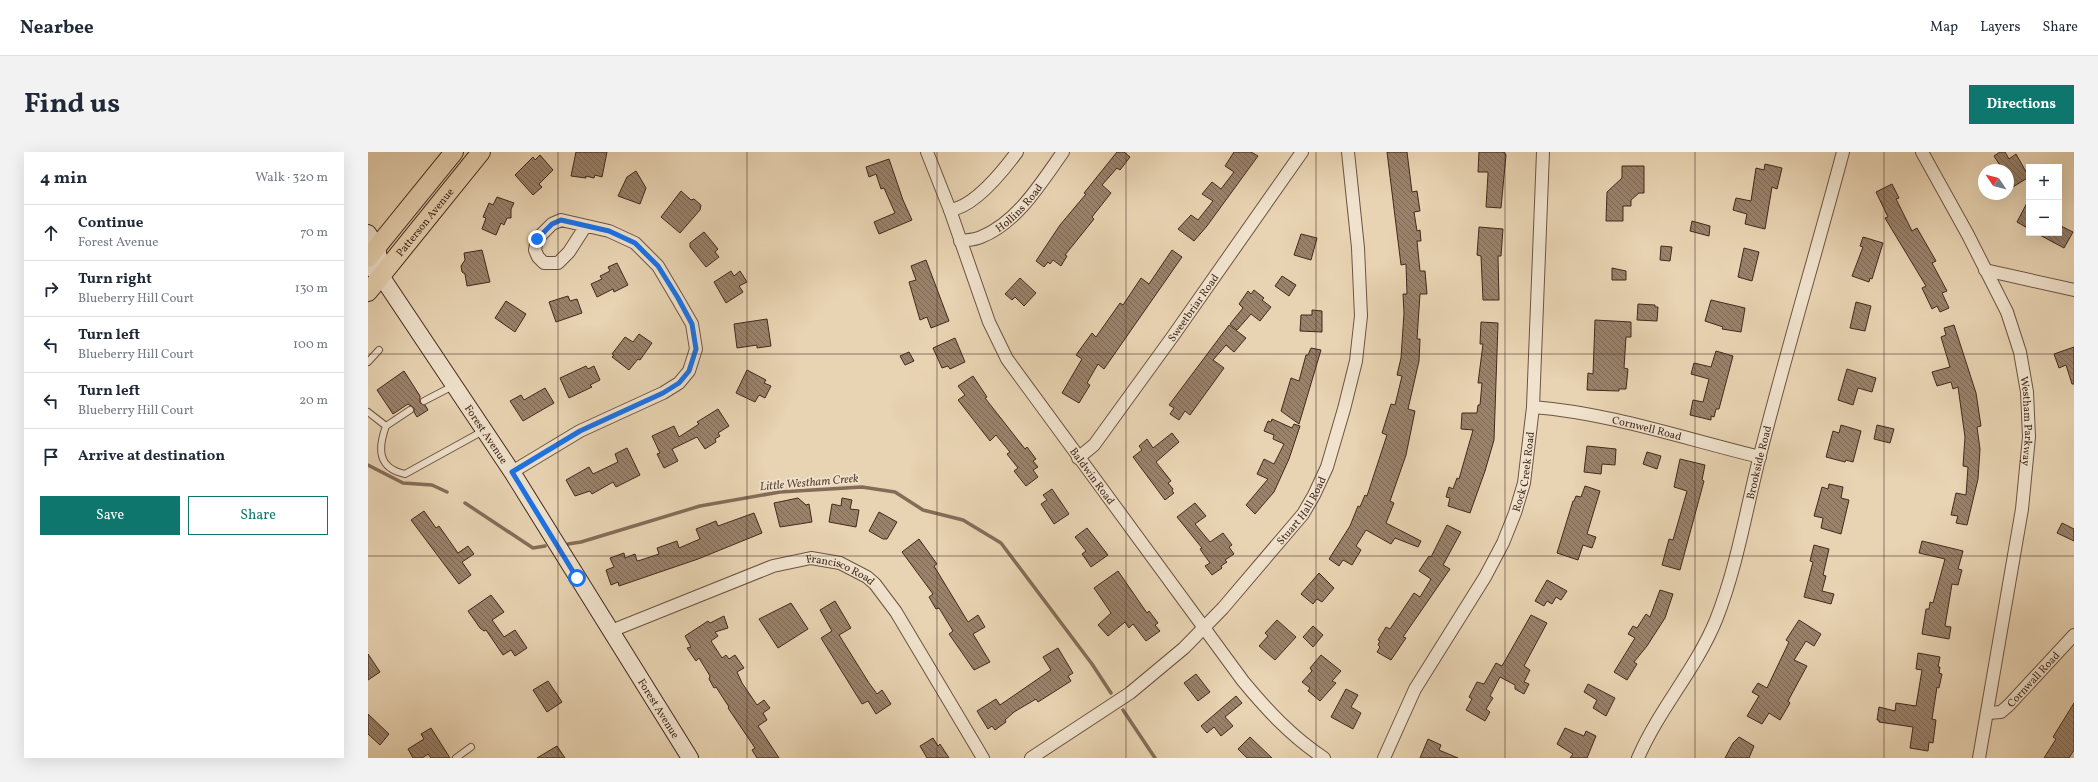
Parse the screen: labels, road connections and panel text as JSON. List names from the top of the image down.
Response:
{
  "streets": {
    "main road": ["Patterson Avenue", "Forest Avenue"],
    "street": [
      "Hollins Road",
      "Sweetbriar Road",
      "Westham Parkway",
      "Cornwell Road",
      "Brookside Road",
      "Rock Creek Road",
      "Baldwin Road",
      "Stuart Hall Road",
      "Francisco Road",
      "Cornwall Road"
    ]
  },
  "crossings": [
    ["Hollins Road", "Baldwin Road"],
    ["Patterson Avenue", "Forest Avenue"],
    ["Sweetbriar Road", "Baldwin Road"],
    ["Westham Parkway", "Cornwall Road"],
    ["Cornwell Road", "Brookside Road"],
    ["Cornwell Road", "Rock Creek Road"],
    ["Forest Avenue", "Francisco Road"],
    ["Baldwin Road", "Stuart Hall Road"]
  ],
  "water": ["Little Westham Creek"],
  "north": "top left",
  "page": {
    "header": "Nearbee",
    "nav": ["Map", "Layers", "Share"],
    "title": "Find us",
    "buttons": [
      "Directions",
      ["Save", "Share"]
    ],
    "heading": ["4 min", "Walk · 320 m"],
    "map_buttons": ["+", "−"],
    "list": [
      ["Continue", "Forest Avenue", "70 m"],
      ["Turn right", "Blueberry Hill Court", "130 m"],
      ["Turn left", "Blueberry Hill Court", "100 m"],
      ["Turn left", "Blueberry Hill Court", "20 m"],
      "Arrive at destination"
    ]
  }
}
